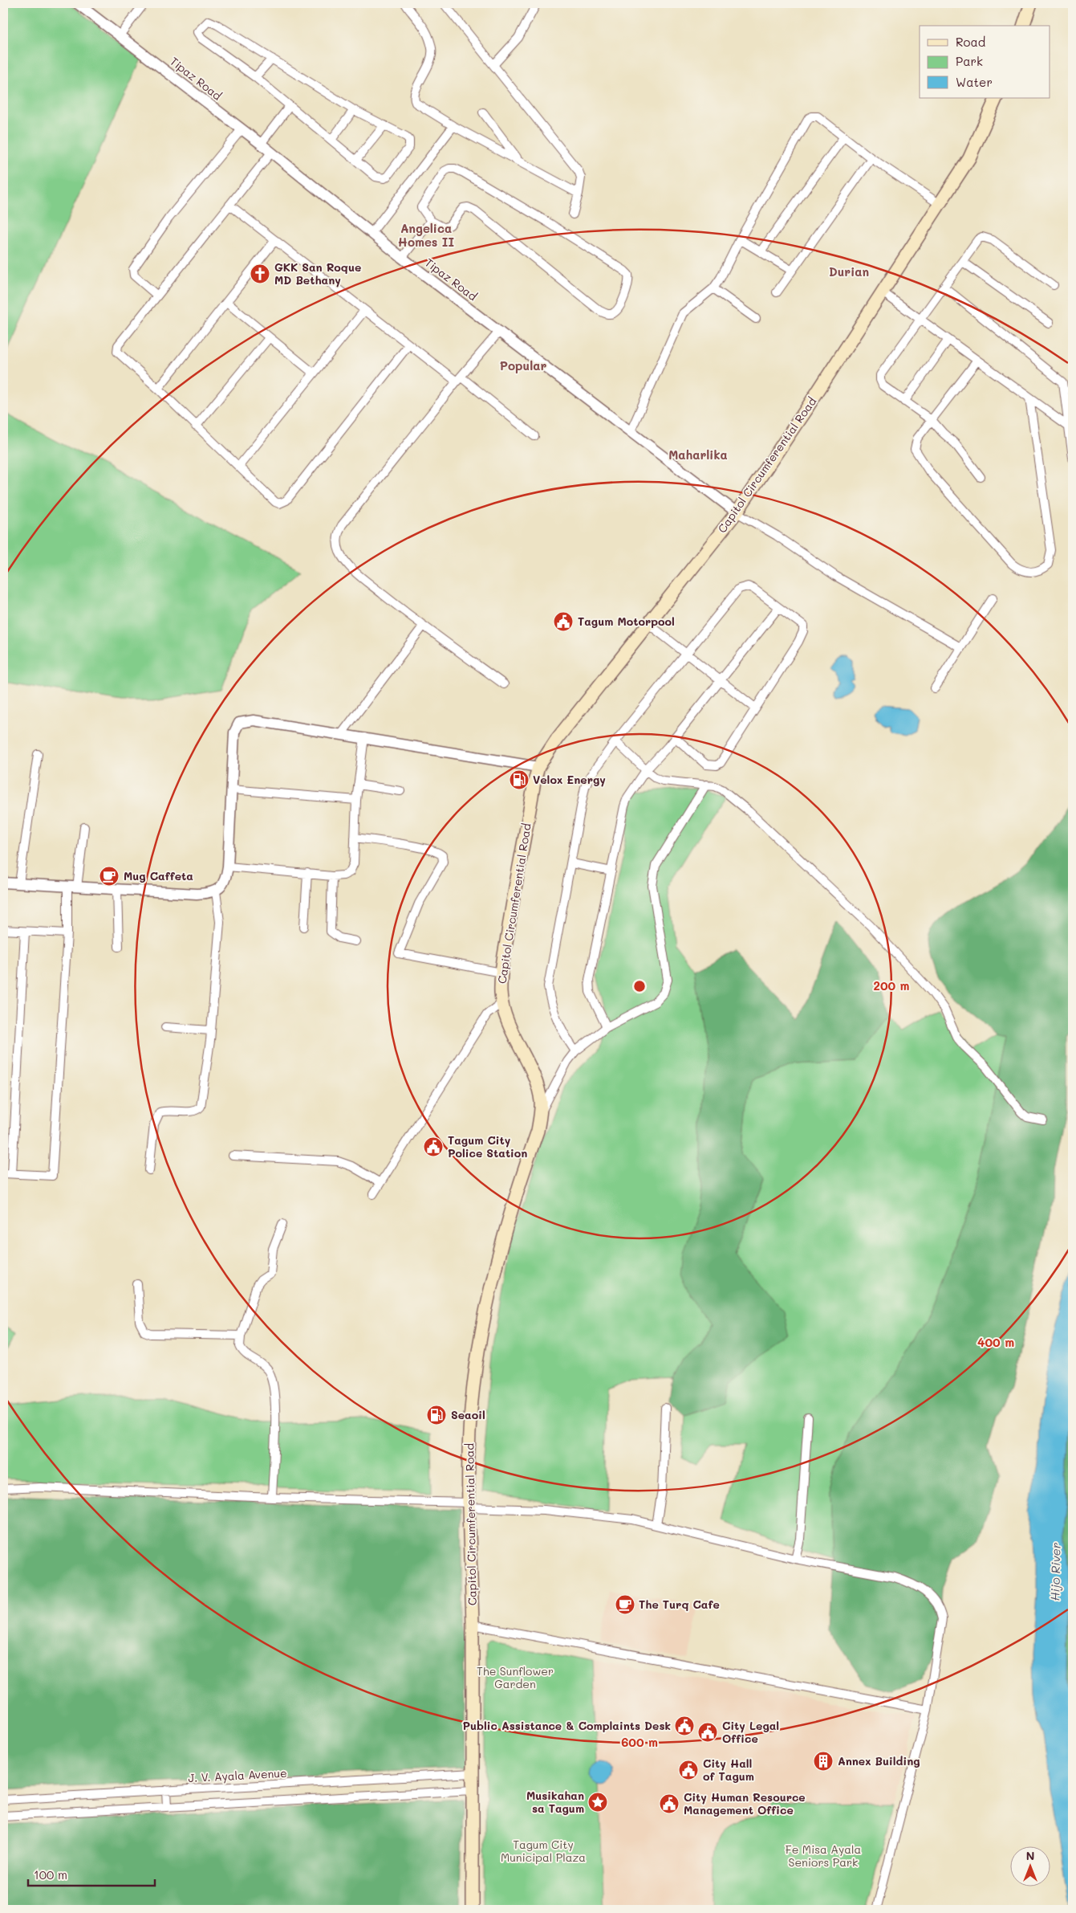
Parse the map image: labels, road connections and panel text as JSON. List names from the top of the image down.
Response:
{
  "streets": {
    "main road": ["Capitol Circumferential Road"],
    "street": ["Tipaz Road", "J. V. Ayala Avenue"]
  },
  "crossings": [
    ["Tipaz Road", "Capitol Circumferential Road"],
    ["Capitol Circumferential Road", "J. V. Ayala Avenue"]
  ],
  "districts": [
    "Angelica Homes II",
    "Durian",
    "Popular",
    "Maharlika"
  ],
  "water": ["Hijo River"],
  "parks": ["The Sunflower Garden", "Tagum City Municipal Plaza", "Fe Misa Ayala Seniors Park"],
  "places": {
    "church": ["GKK San Roque MD Bethany"],
    "public building": [
      "Tagum Motorpool",
      "Tagum City Police Station",
      "Public Assistance & Complaints Desk",
      "City Legal Office",
      "City Hall of Tagum",
      "City Human Resource Management Office"
    ],
    "fuel station": ["Velox Energy", "Seaoil"],
    "cafe": ["Mug Caffeta", "The Turq Cafe"],
    "building": ["Annex Building"],
    "place": ["Musikahan sa Tagum"]
  },
  "legend": ["Road", "Park", "Water"],
  "scale_bar": "100 m",
  "north": "top",
  "rings": ["200 m", "400 m", "600 m"]
}
